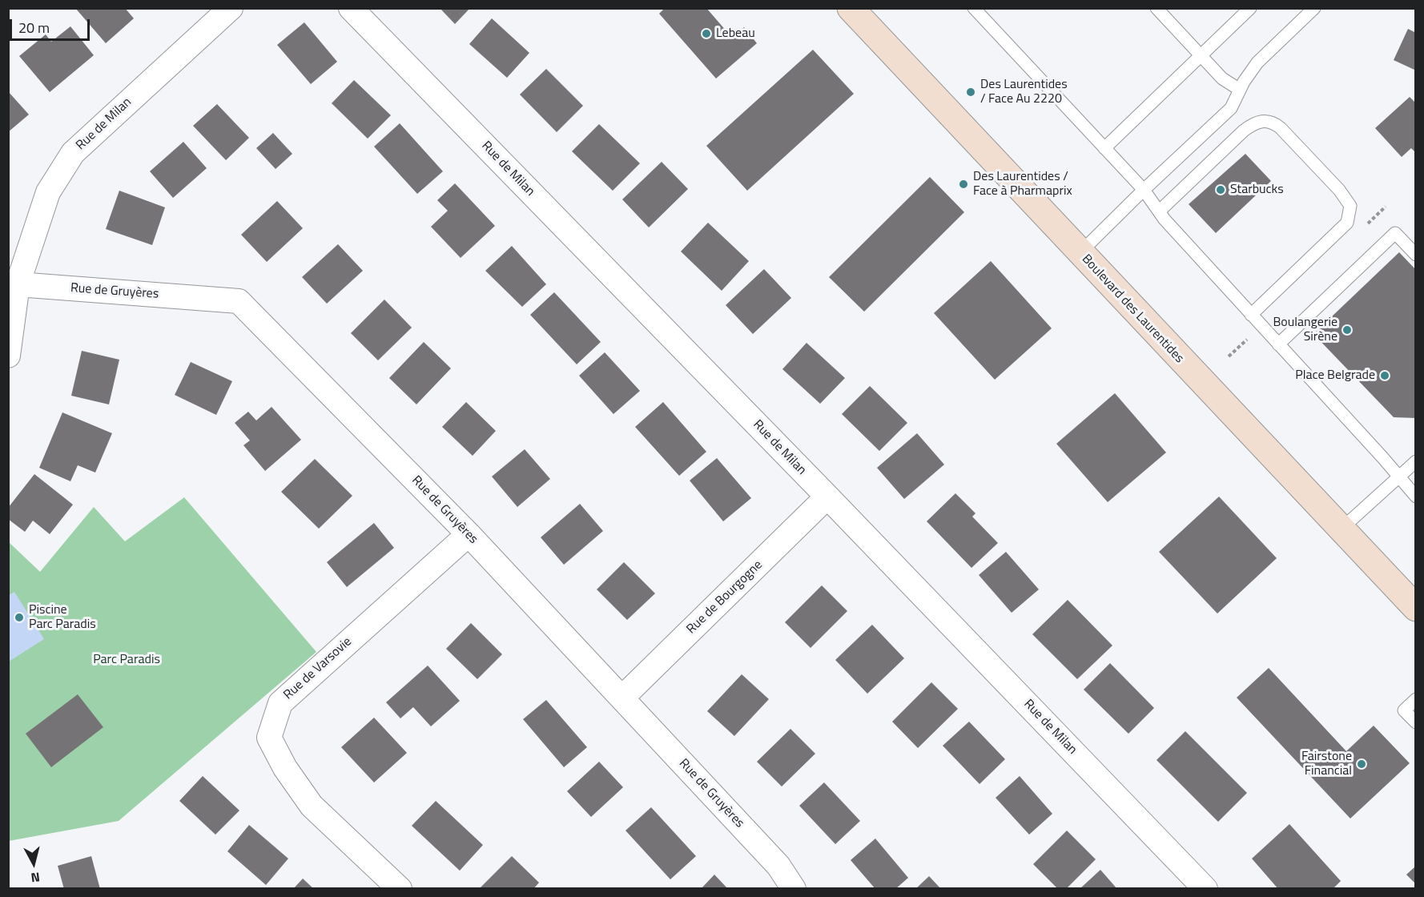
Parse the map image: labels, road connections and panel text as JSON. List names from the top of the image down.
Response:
{
  "streets": {
    "main road": ["Boulevard des Laurentides"],
    "street": [
      "Rue de Milan",
      "Rue de Gruyères",
      "Rue de Bourgogne",
      "Rue de Varsovie"
    ]
  },
  "crossings": [
    ["Rue de Milan", "Rue de Gruyères"],
    ["Rue de Milan", "Rue de Bourgogne"],
    ["Rue de Gruyères", "Rue de Bourgogne"],
    ["Rue de Gruyères", "Rue de Varsovie"]
  ],
  "parks": ["Parc Paradis"],
  "places": [
    "Lebeau",
    "Des Laurentides / Face Au 2220",
    "Des Laurentides / Face à Pharmaprix",
    "Starbucks",
    "Boulangerie Sirène",
    "Place Belgrade",
    "Piscine Parc Paradis",
    "Fairstone Financial"
  ],
  "scale_bar": "20 m",
  "north": "bottom"
}
